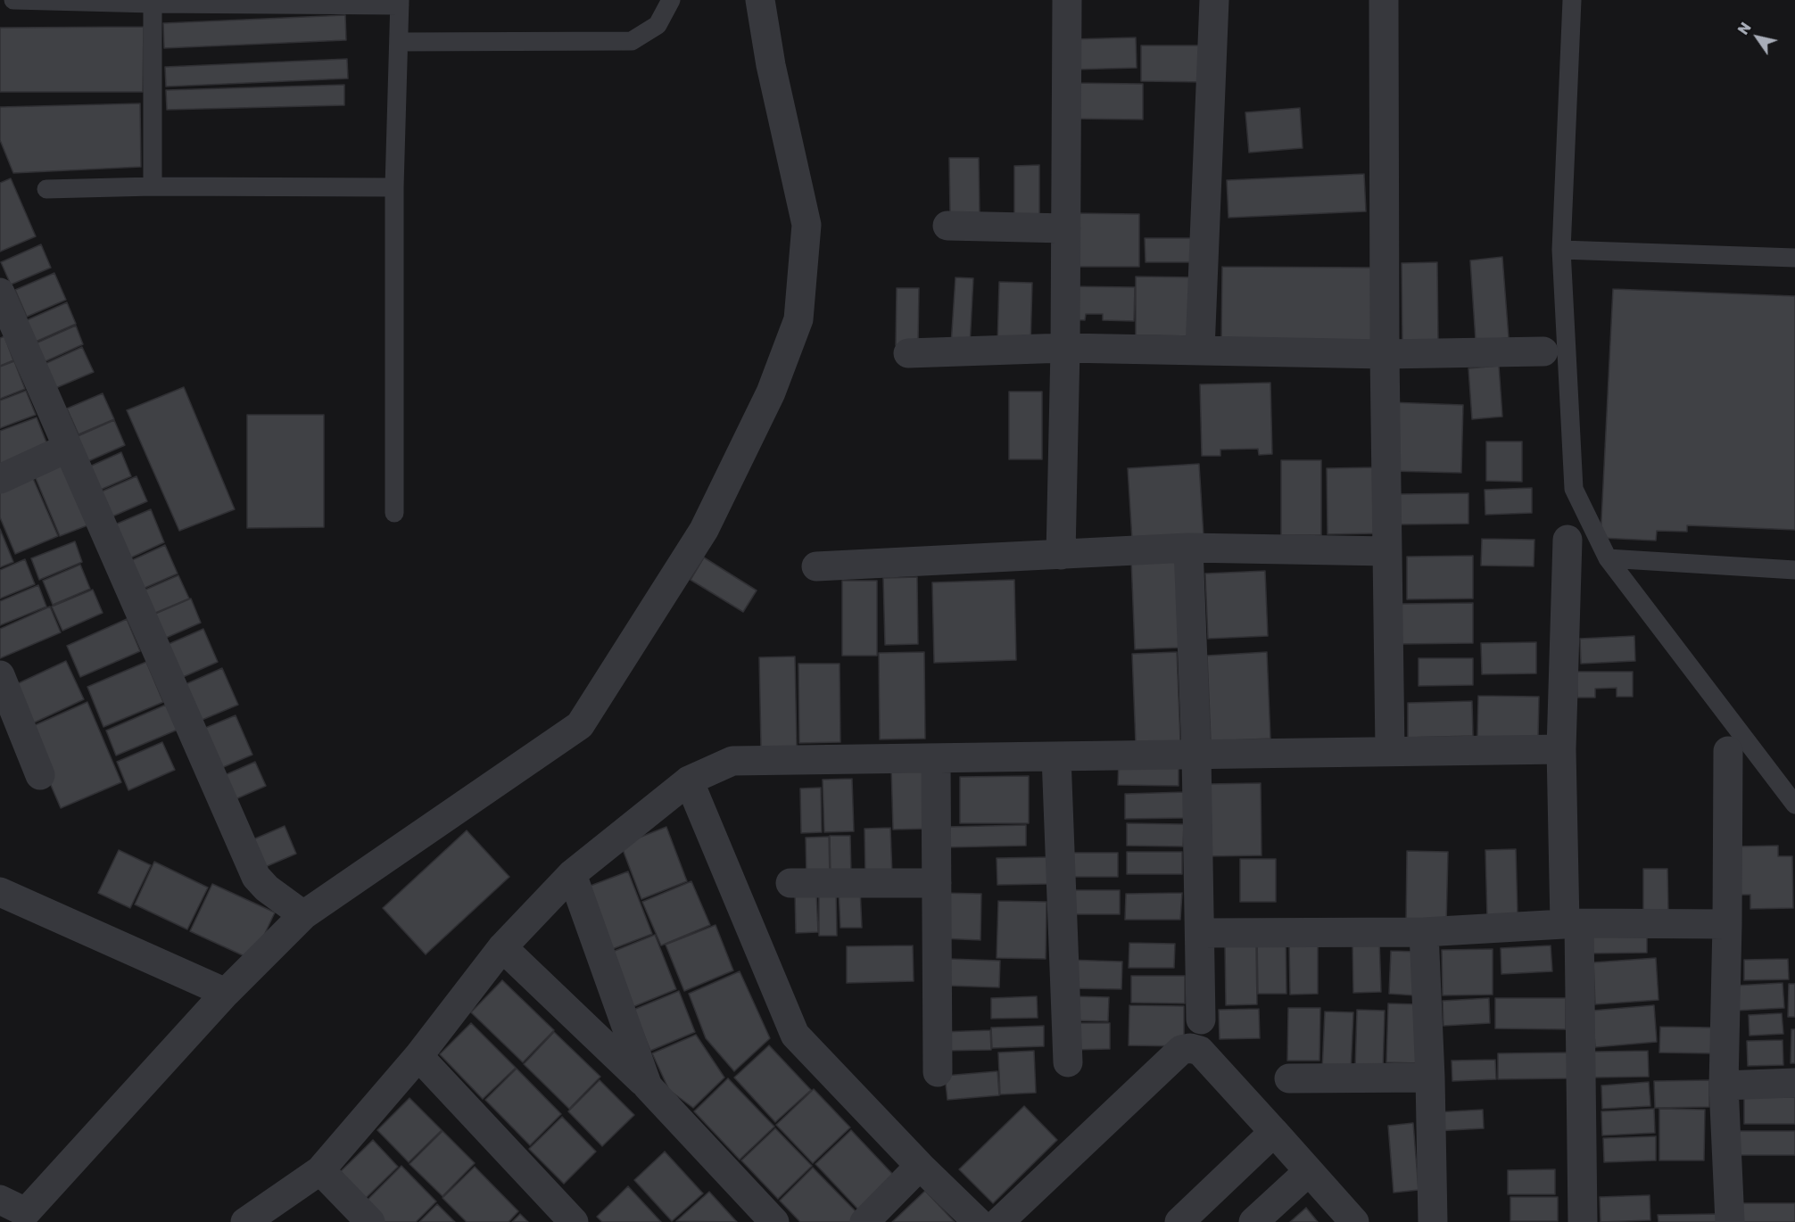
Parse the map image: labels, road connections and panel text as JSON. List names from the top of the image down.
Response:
{
  "north": "top left"
}
